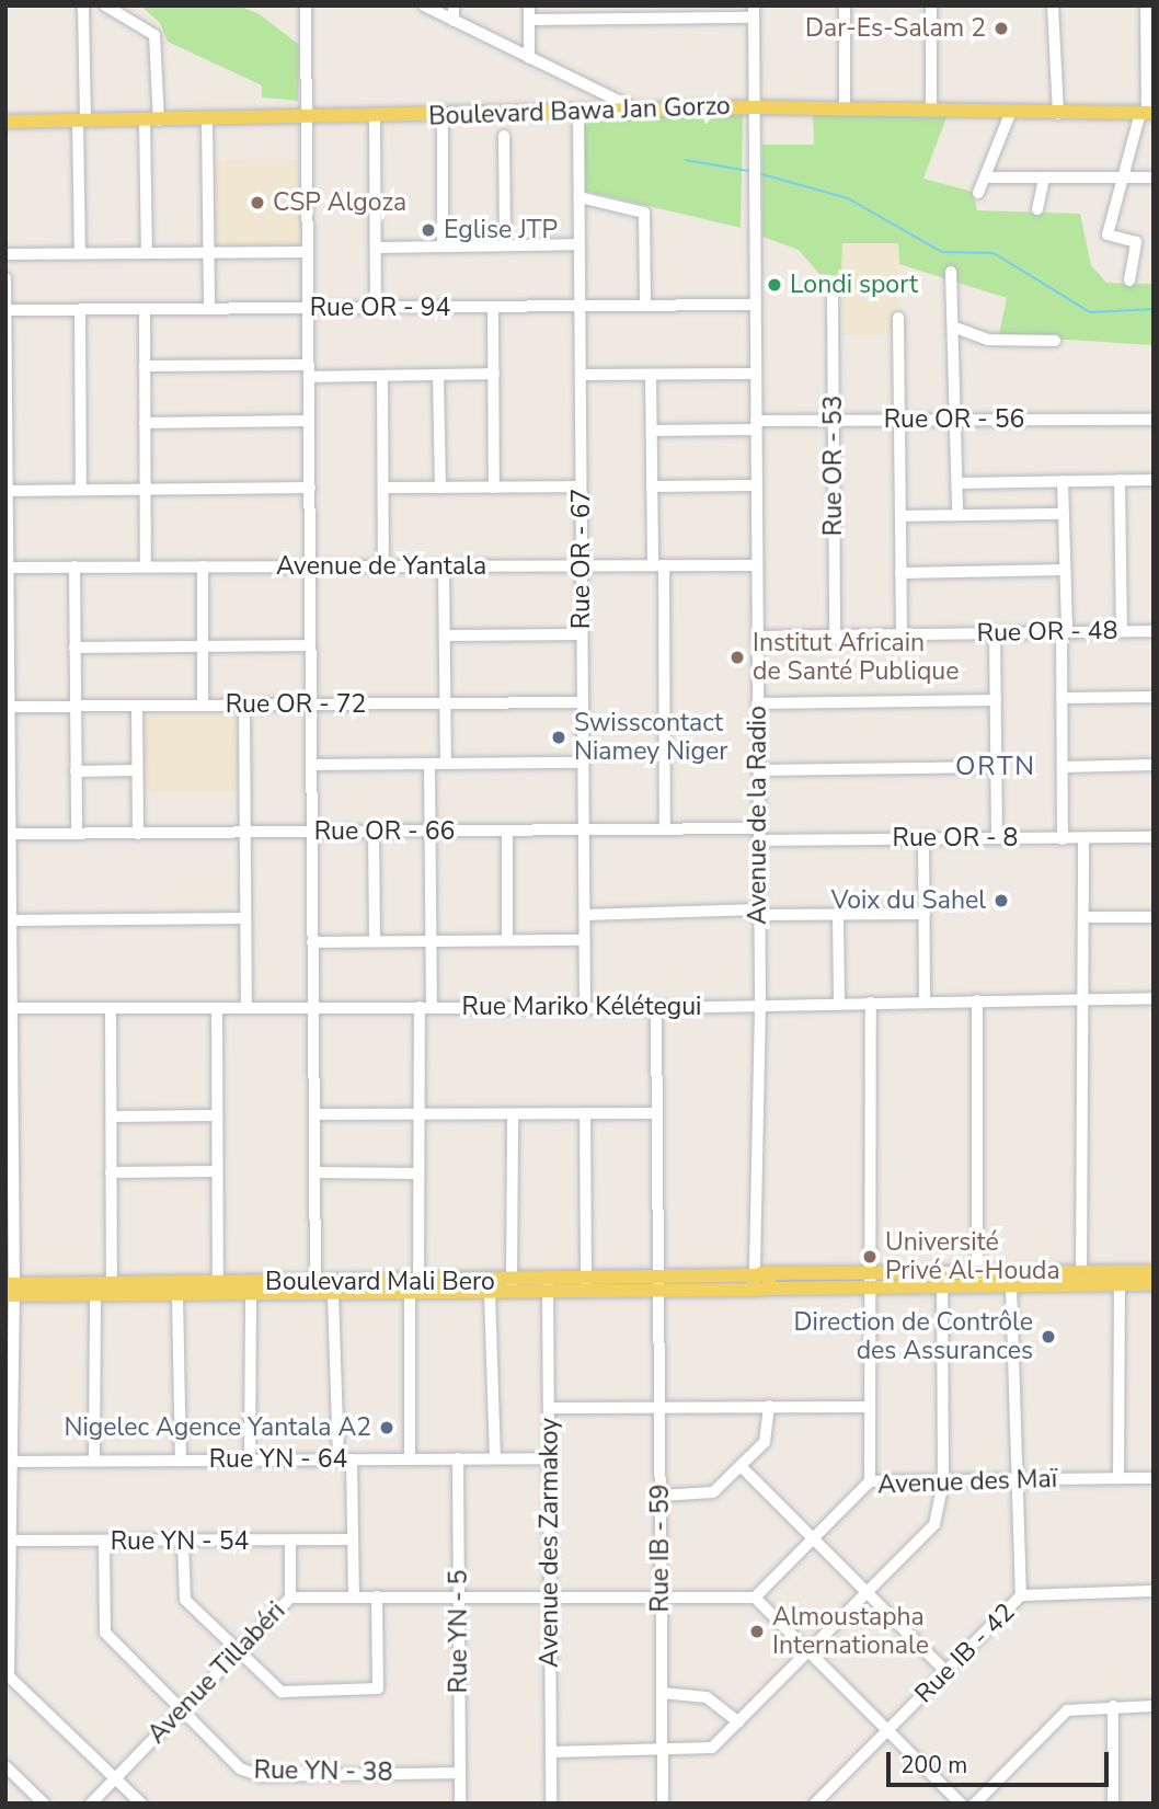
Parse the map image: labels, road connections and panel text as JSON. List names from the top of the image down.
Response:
{
  "streets": {
    "main road": ["Boulevard Bawa Jan Gorzo", "Boulevard Mali Bero"],
    "street": [
      "Rue OR - 94",
      "Rue OR - 56",
      "Rue OR - 53",
      "Rue OR - 67",
      "Avenue de Yantala",
      "Rue OR - 48",
      "Rue OR - 72",
      "Avenue de la Radio",
      "Rue OR - 66",
      "Rue OR - 8",
      "Rue Mariko Kélétegui",
      "Rue YN - 64",
      "Avenue des Maï",
      "Rue YN - 54",
      "Avenue des Zarmakoy",
      "Rue IB - 59",
      "Rue YN - 5",
      "Rue IB - 42",
      "Avenue Tillabéri",
      "Rue YN - 38"
    ]
  },
  "crossings": [
    ["Boulevard Bawa Jan Gorzo", "Rue OR - 67"],
    ["Boulevard Bawa Jan Gorzo", "Avenue de la Radio"],
    ["Rue OR - 94", "Rue OR - 67"],
    ["Rue OR - 94", "Avenue de la Radio"],
    ["Rue OR - 56", "Rue OR - 53"],
    ["Rue OR - 56", "Avenue de la Radio"],
    ["Rue OR - 53", "Rue OR - 48"],
    ["Rue OR - 67", "Avenue de Yantala"],
    ["Rue OR - 67", "Rue OR - 72"],
    ["Rue OR - 67", "Rue OR - 66"],
    ["Rue OR - 67", "Rue Mariko Kélétegui"],
    ["Avenue de Yantala", "Avenue de la Radio"],
    ["Rue OR - 48", "Avenue de la Radio"],
    ["Avenue de la Radio", "Rue OR - 66"],
    ["Avenue de la Radio", "Rue OR - 8"],
    ["Avenue de la Radio", "Rue Mariko Kélétegui"],
    ["Avenue de la Radio", "Boulevard Mali Bero"],
    ["Rue OR - 66", "Rue OR - 8"],
    ["Rue Mariko Kélétegui", "Rue IB - 59"],
    ["Boulevard Mali Bero", "Avenue des Zarmakoy"],
    ["Boulevard Mali Bero", "Rue IB - 59"],
    ["Rue YN - 64", "Avenue des Zarmakoy"],
    ["Rue YN - 64", "Rue YN - 5"],
    ["Rue YN - 54", "Rue YN - 38"],
    ["Avenue des Zarmakoy", "Avenue Tillabéri"],
    ["Rue YN - 5", "Avenue Tillabéri"],
    ["Rue YN - 5", "Rue YN - 38"],
    ["Avenue Tillabéri", "Rue YN - 38"]
  ],
  "districts": ["ORTN"],
  "places": [
    "Dar-Es-Salam 2",
    "CSP Algoza",
    "Eglise JTP",
    "Londi sport",
    "Institut Africain de Santé Publique",
    "Swisscontact Niamey Niger",
    "Voix du Sahel",
    "Université Privé Al-Houda",
    "Direction de Contrôle des Assurances",
    "Nigelec Agence Yantala A2",
    "Almoustapha Internationale"
  ],
  "scale_bar": "200 m"
}
